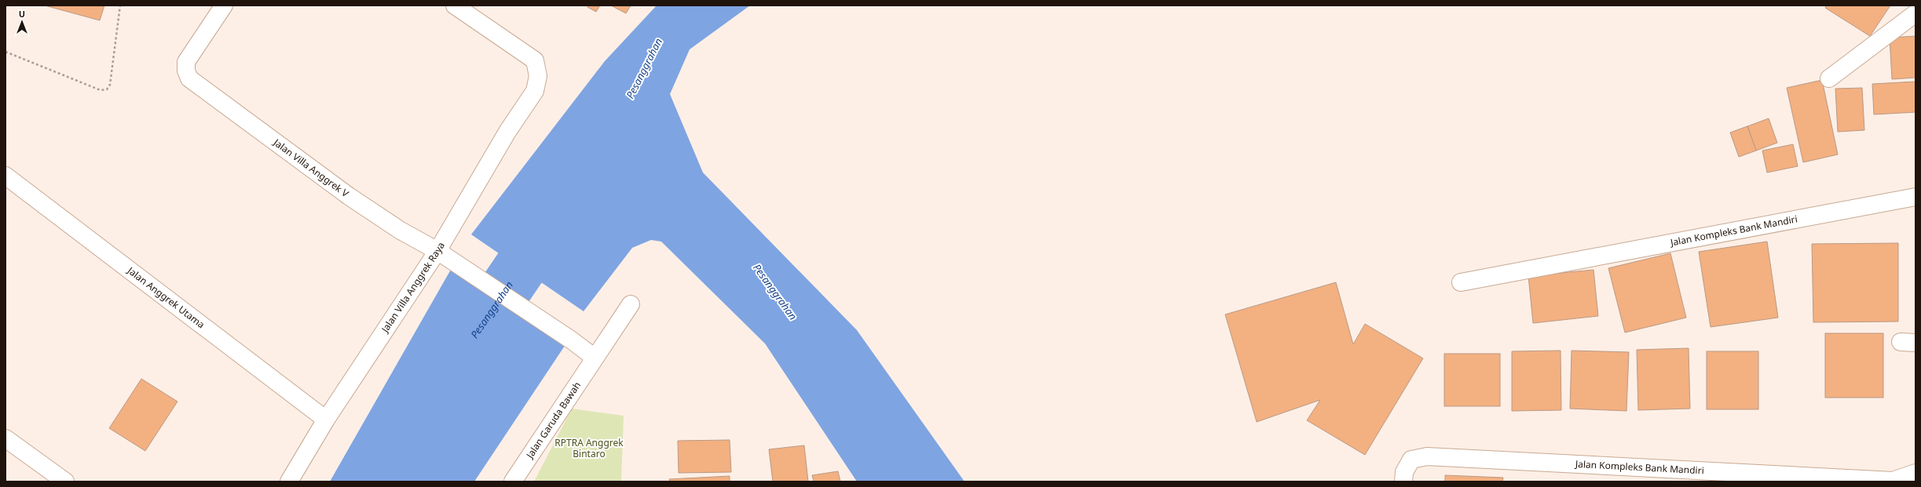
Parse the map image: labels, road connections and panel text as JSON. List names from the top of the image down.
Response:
{
  "streets": {
    "street": [
      "Jalan Villa Anggrek V",
      "Jalan Kompleks Bank Mandiri",
      "Jalan Villa Anggrek Raya",
      "Jalan Anggrek Utama",
      "Jalan Garuda Bawah"
    ]
  },
  "crossings": [
    ["Jalan Villa Anggrek V", "Jalan Villa Anggrek Raya"],
    ["Jalan Villa Anggrek Raya", "Jalan Anggrek Utama"]
  ],
  "water": ["Pesanggrahan"],
  "parks": ["RPTRA Anggrek Bintaro"],
  "north": "top"
}
